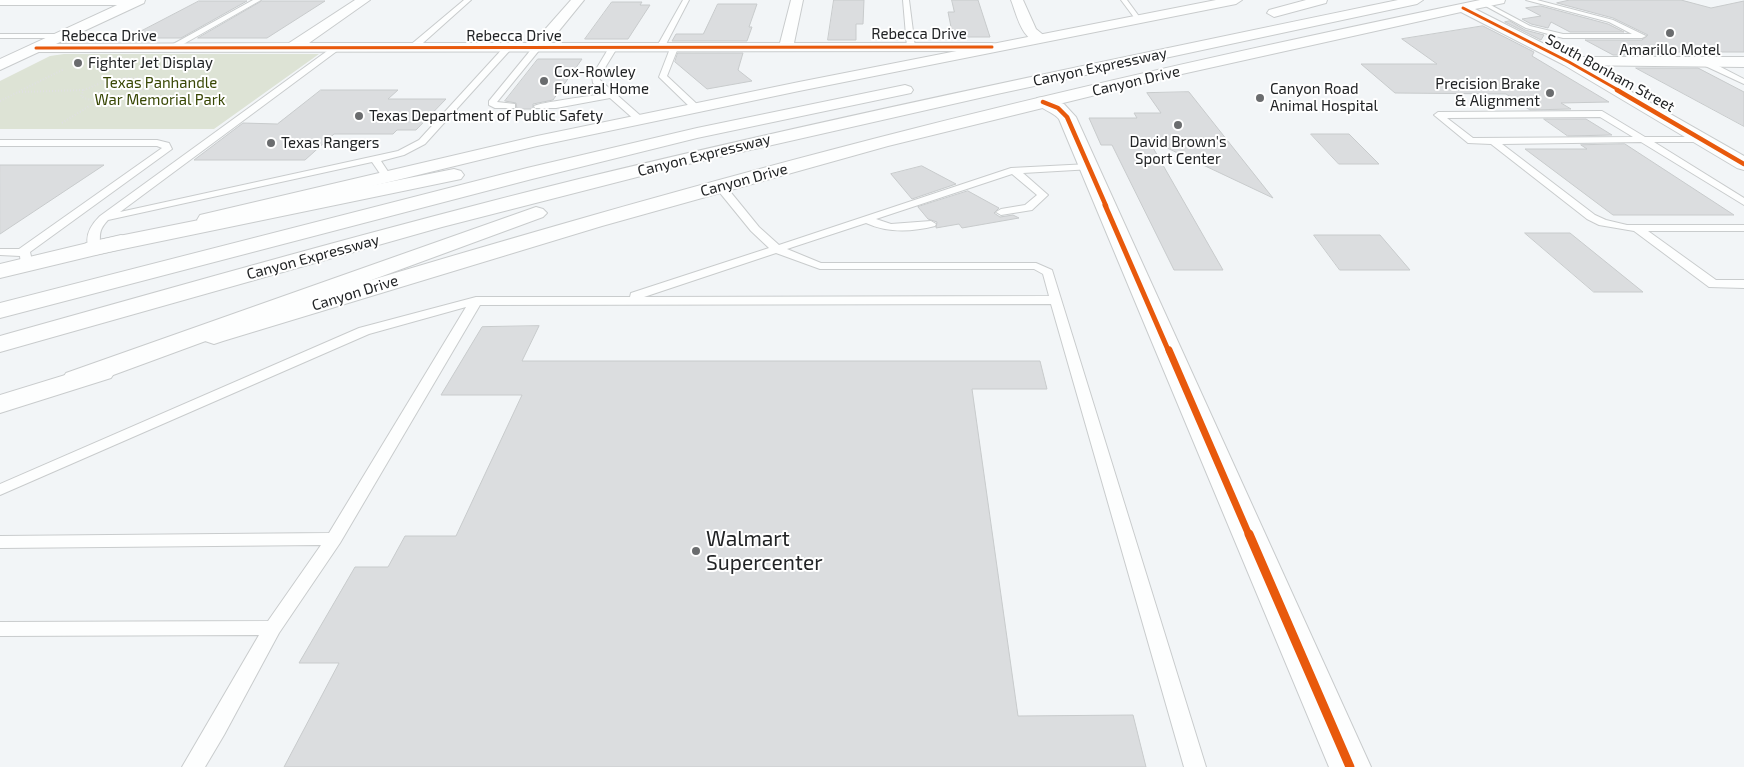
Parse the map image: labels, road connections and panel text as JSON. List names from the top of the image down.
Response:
{
  "streets": {
    "main road": [
      "Rebecca Drive",
      "Canyon Expressway",
      "South Bonham Street",
      "Canyon Drive"
    ]
  },
  "crossings": [
    ["South Bonham Street", "Canyon Drive"]
  ],
  "parks": ["Texas Panhandle War Memorial Park"],
  "places": [
    "Amarillo Motel",
    "Fighter Jet Display",
    "Cox-Rowley Funeral Home",
    "Precision Brake & Alignment",
    "Canyon Road Animal Hospital",
    "Texas Department of Public Safety",
    "David Brown's Sport Center",
    "Texas Rangers",
    "Walmart Supercenter"
  ]
}
